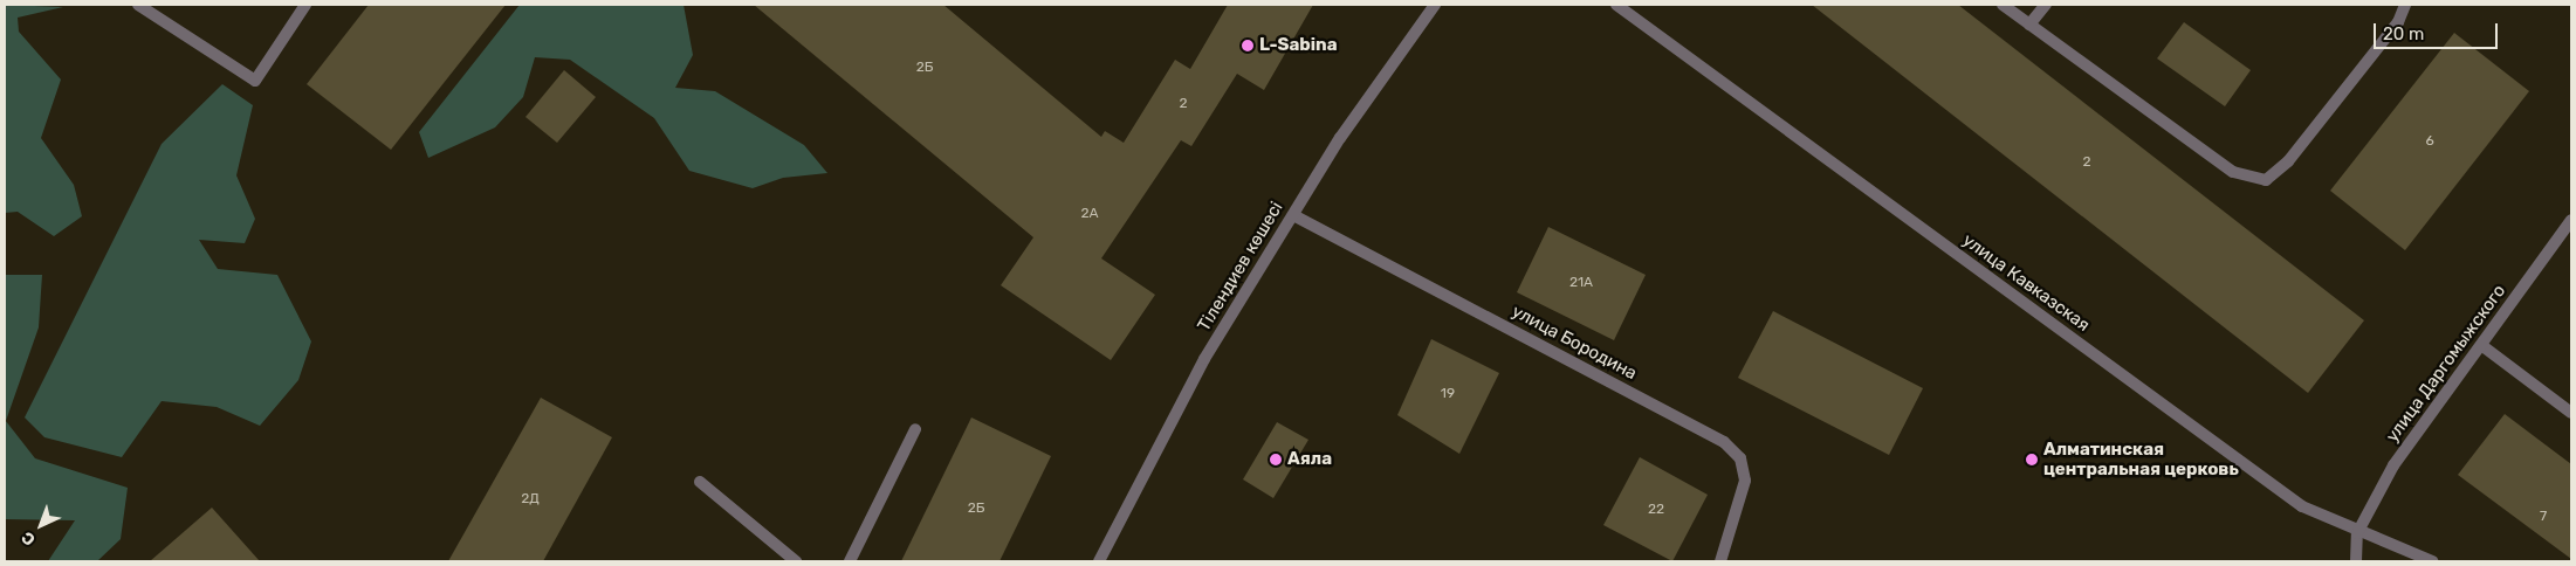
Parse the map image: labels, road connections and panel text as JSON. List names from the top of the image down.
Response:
{
  "streets": {
    "street": [
      "Тілендиев көшесі",
      "улица Кавказская",
      "улица Бородина",
      "улица Даргомыжского"
    ]
  },
  "crossings": [
    ["Тілендиев көшесі", "улица Бородина"],
    ["улица Кавказская", "улица Даргомыжского"]
  ],
  "places": ["L-Sabina", "Аяла", "Алматинская центральная церковь"],
  "house_numbers": [
    "2Б",
    "2",
    "6",
    "2",
    "2А",
    "21А",
    "19",
    "2Д",
    "2Б",
    "22",
    "7"
  ],
  "scale_bar": "20 m",
  "north": "bottom left"
}
